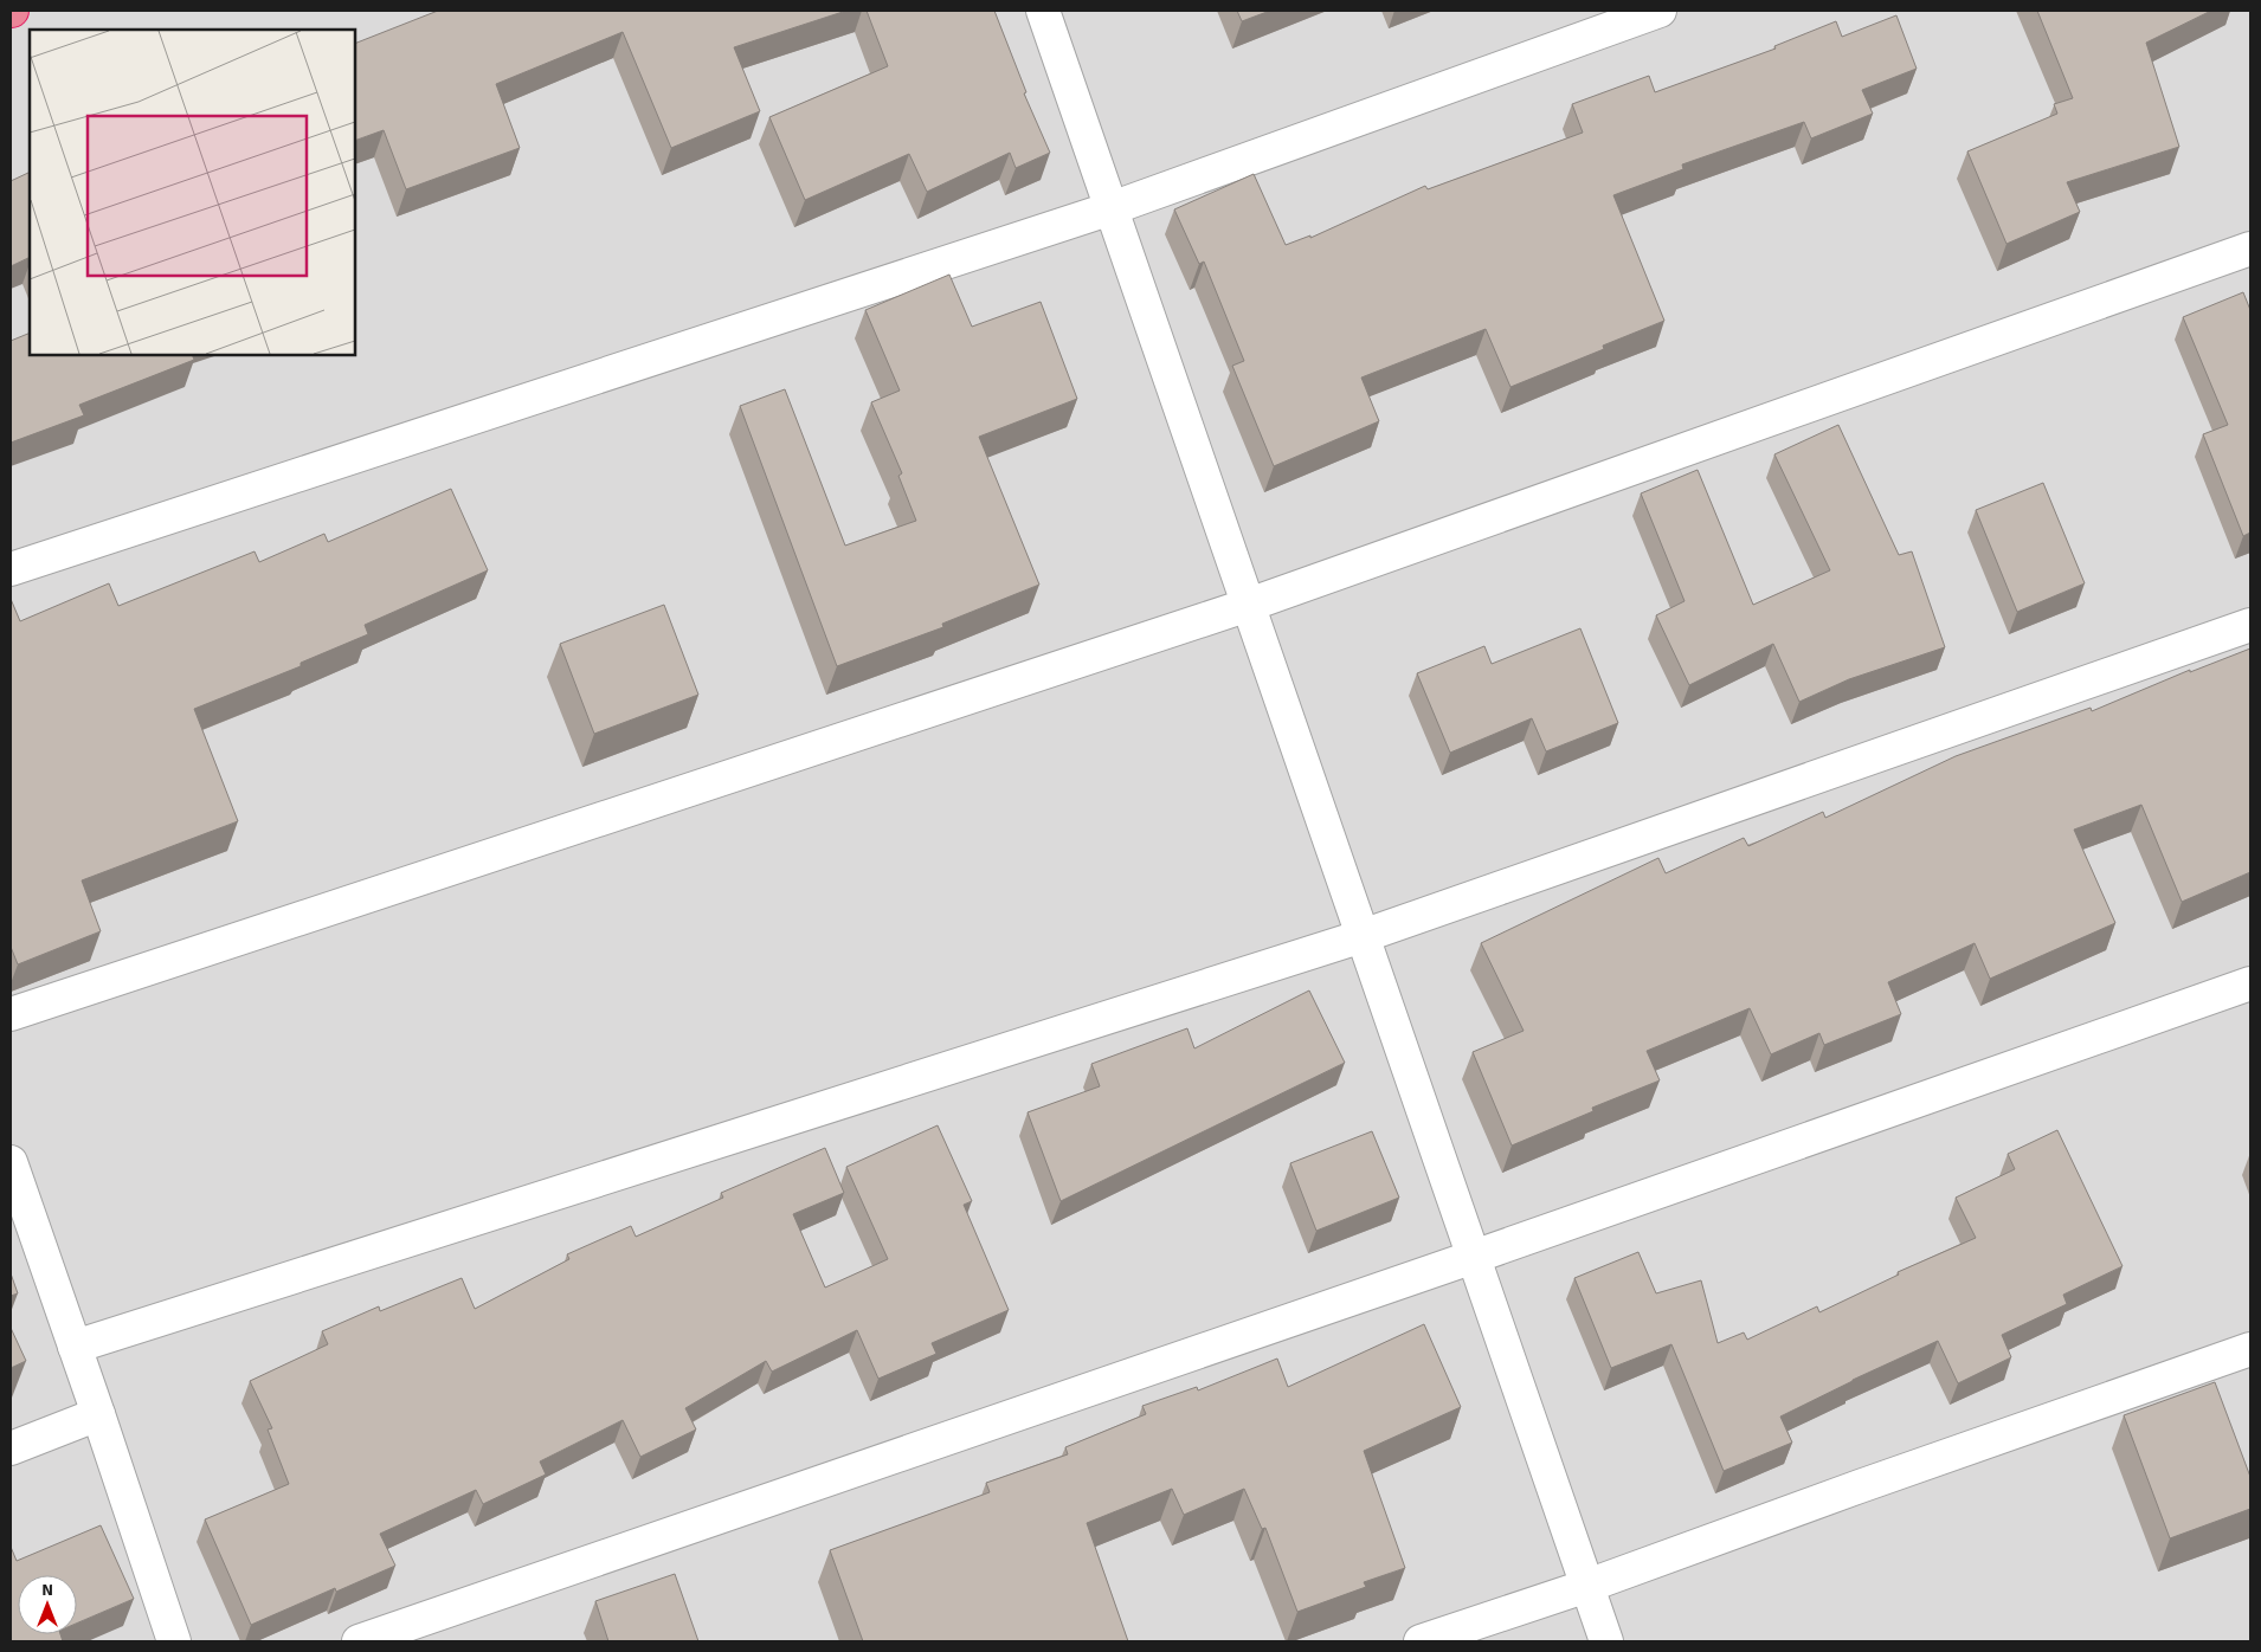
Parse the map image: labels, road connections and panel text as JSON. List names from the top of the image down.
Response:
{
  "north": "top"
}
